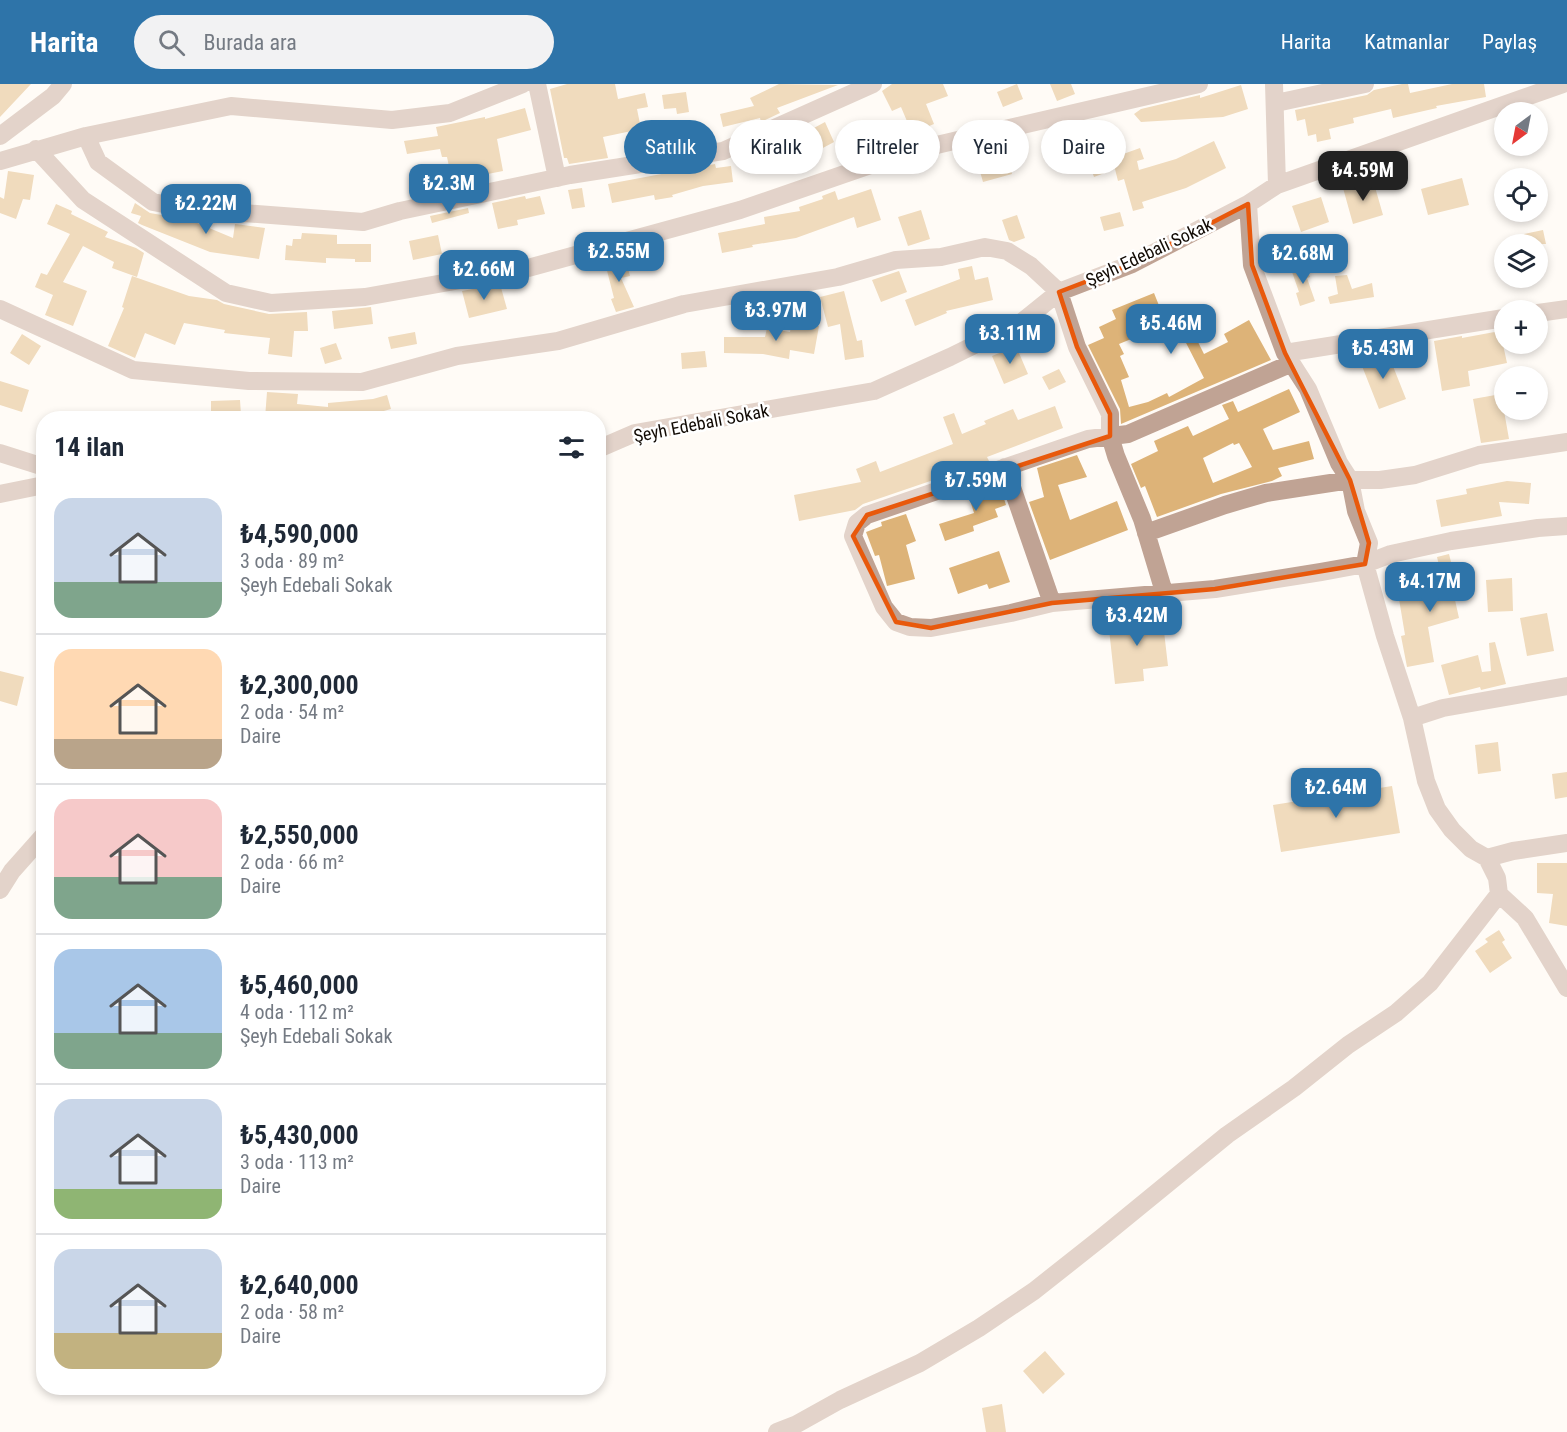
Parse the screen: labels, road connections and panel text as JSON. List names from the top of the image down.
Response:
{
  "streets": {
    "street": ["Şeyh Edebali Sokak"]
  },
  "north": "bottom left",
  "page": {
    "header": "Harita",
    "search": "Burada ara",
    "nav": ["Harita", "Katmanlar", "Paylaş"],
    "map_buttons": ["+", "−"],
    "chip": [
      "Satılık",
      "Kiralık",
      "Filtreler",
      "Yeni",
      "Daire"
    ],
    "price": [
      "₺4.59M",
      "₺2.3M",
      "₺2.22M",
      "₺2.55M",
      "₺2.68M",
      "₺2.66M",
      "₺3.97M",
      "₺5.46M",
      "₺3.11M",
      "₺5.43M",
      "₺7.59M",
      "₺4.17M",
      "₺3.42M",
      "₺2.64M"
    ],
    "heading": "14 ilan",
    "list": [
      {
        "name": "₺4,590,000",
        "note": "3 oda · 89 m² · Şeyh Edebali Sokak"
      },
      {
        "name": "₺2,300,000",
        "note": "2 oda · 54 m² · Daire"
      },
      {
        "name": "₺2,550,000",
        "note": "2 oda · 66 m² · Daire"
      },
      {
        "name": "₺5,460,000",
        "note": "4 oda · 112 m² · Şeyh Edebali Sokak"
      },
      {
        "name": "₺5,430,000",
        "note": "3 oda · 113 m² · Daire"
      },
      {
        "name": "₺2,640,000",
        "note": "2 oda · 58 m² · Daire"
      }
    ]
  }
}
